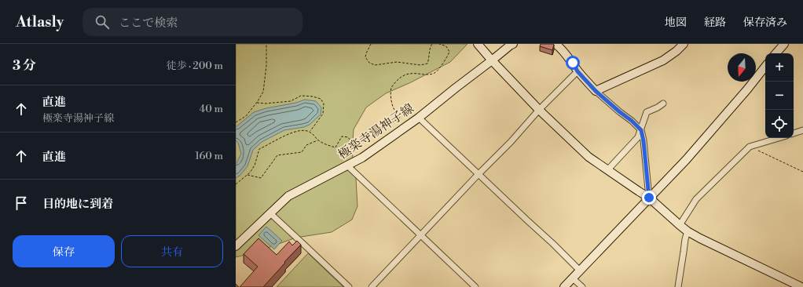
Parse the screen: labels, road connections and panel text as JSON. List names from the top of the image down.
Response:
{
  "streets": {
    "street": ["極楽寺湯神子線"]
  },
  "north": "bottom",
  "page": {
    "header": "Atlasly",
    "search": "ここで検索",
    "nav": ["地図", "経路", "保存済み"],
    "heading": ["3 分", "徒歩 · 200 m"],
    "map_buttons": ["+", "−"],
    "list": [
      ["直進", "極楽寺湯神子線", "40 m"],
      ["直進", "160 m"],
      "目的地に到着"
    ],
    "buttons": ["保存", "共有"]
  }
}
